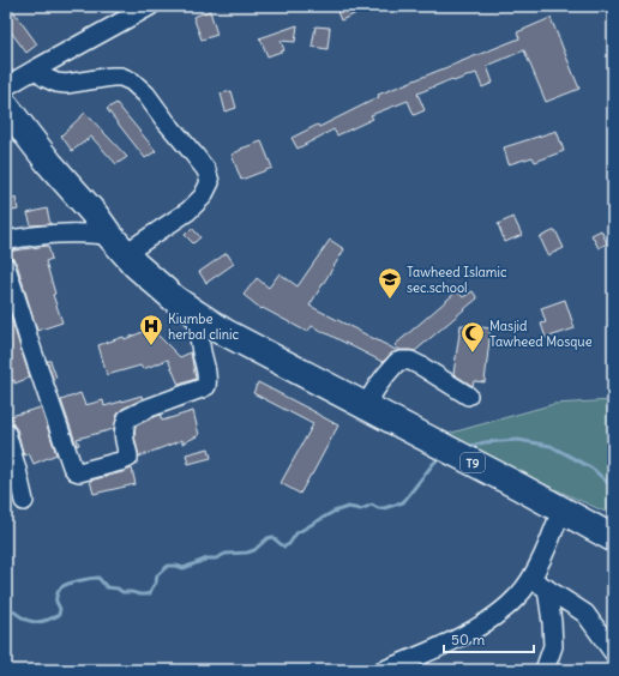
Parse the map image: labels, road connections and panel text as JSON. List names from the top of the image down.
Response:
{
  "streets": {
    "highway": ["T9"]
  },
  "places": {
    "school or university": ["Tawheed Islamic sec.school"],
    "hospital": ["Kiumbe herbal clinic"],
    "mosque": ["Masjid Tawheed Mosque"]
  },
  "scale_bar": "50 m"
}
